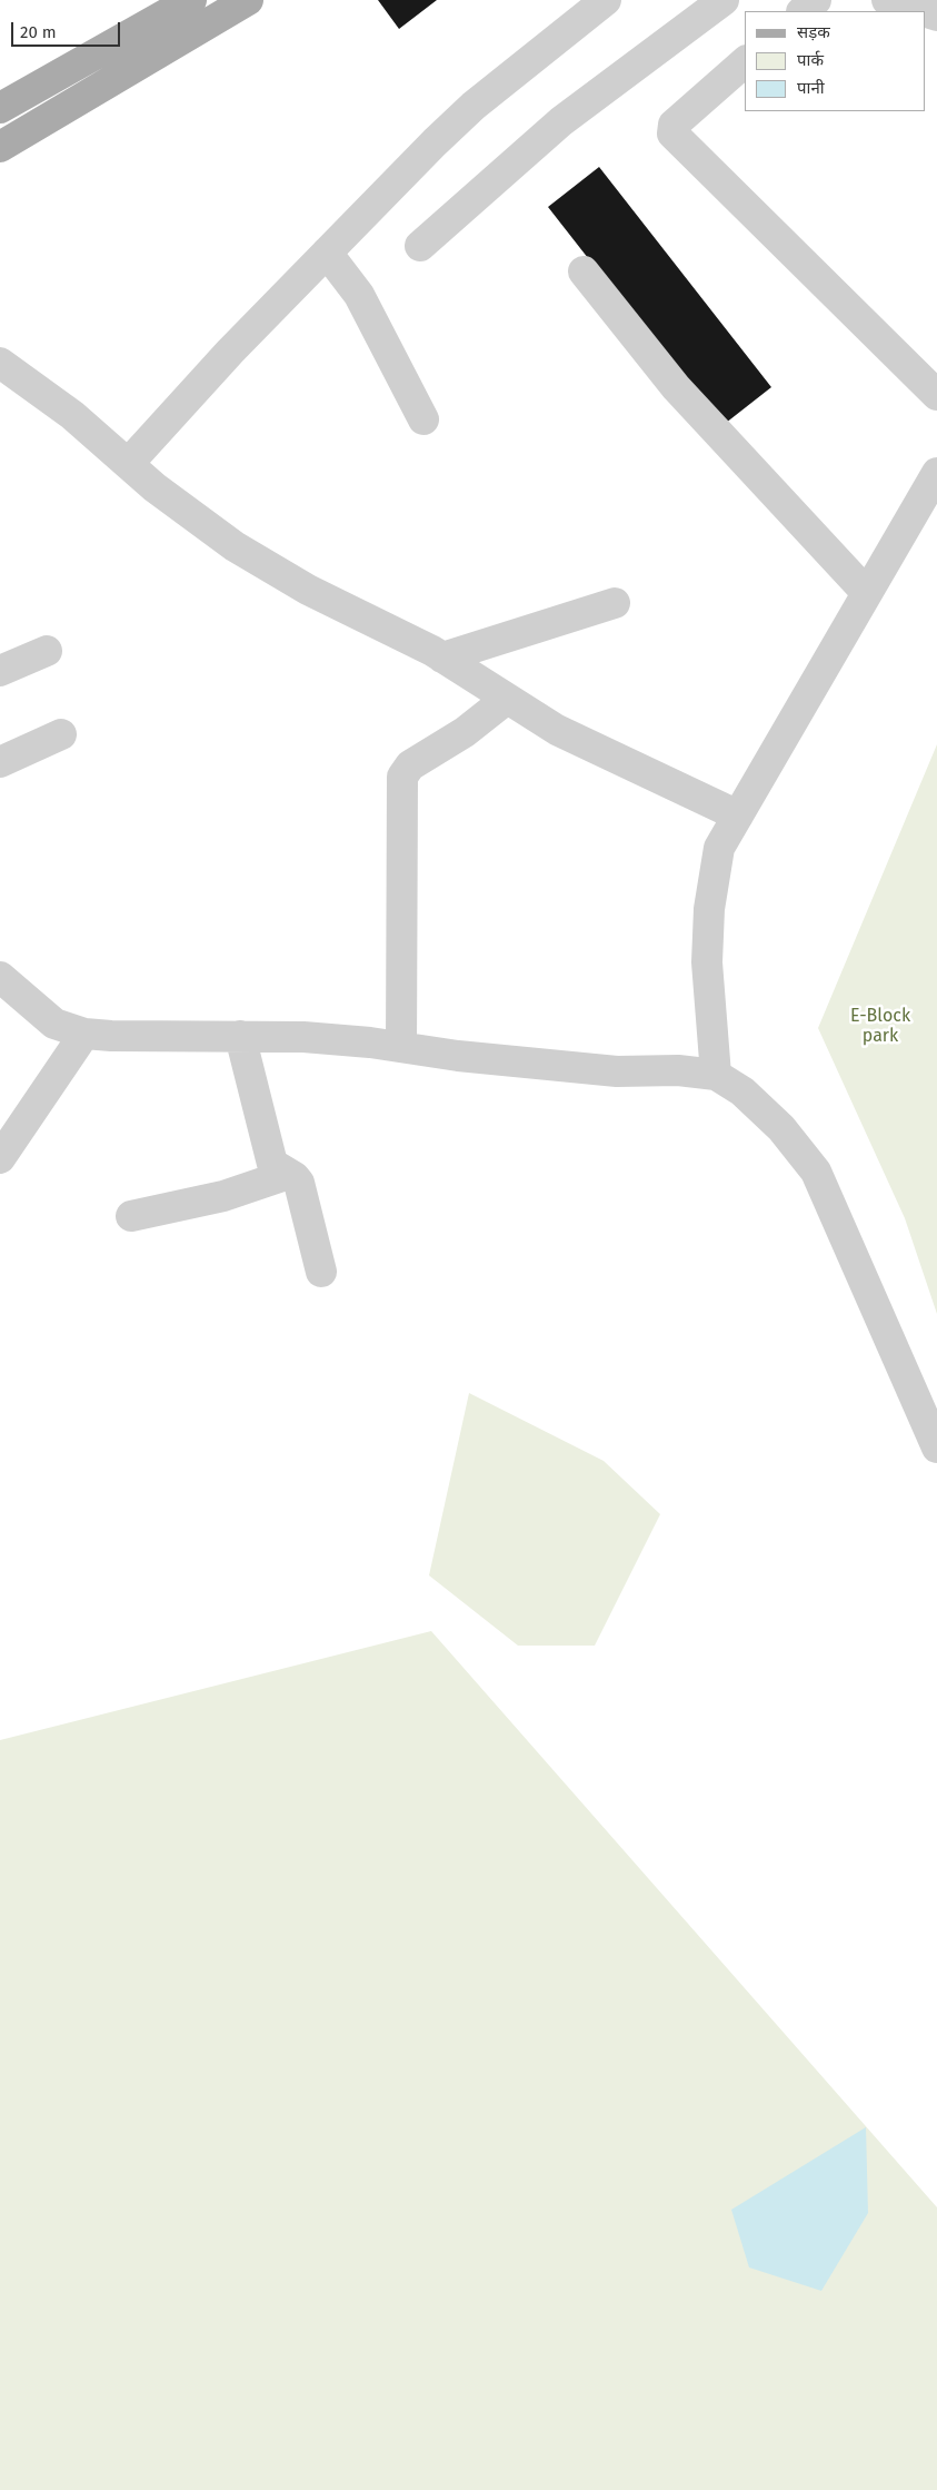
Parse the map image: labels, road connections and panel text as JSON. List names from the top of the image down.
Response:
{
  "parks": ["E-Block park"],
  "legend": ["सड़क", "पार्क", "पानी"],
  "scale_bar": "20 m"
}
